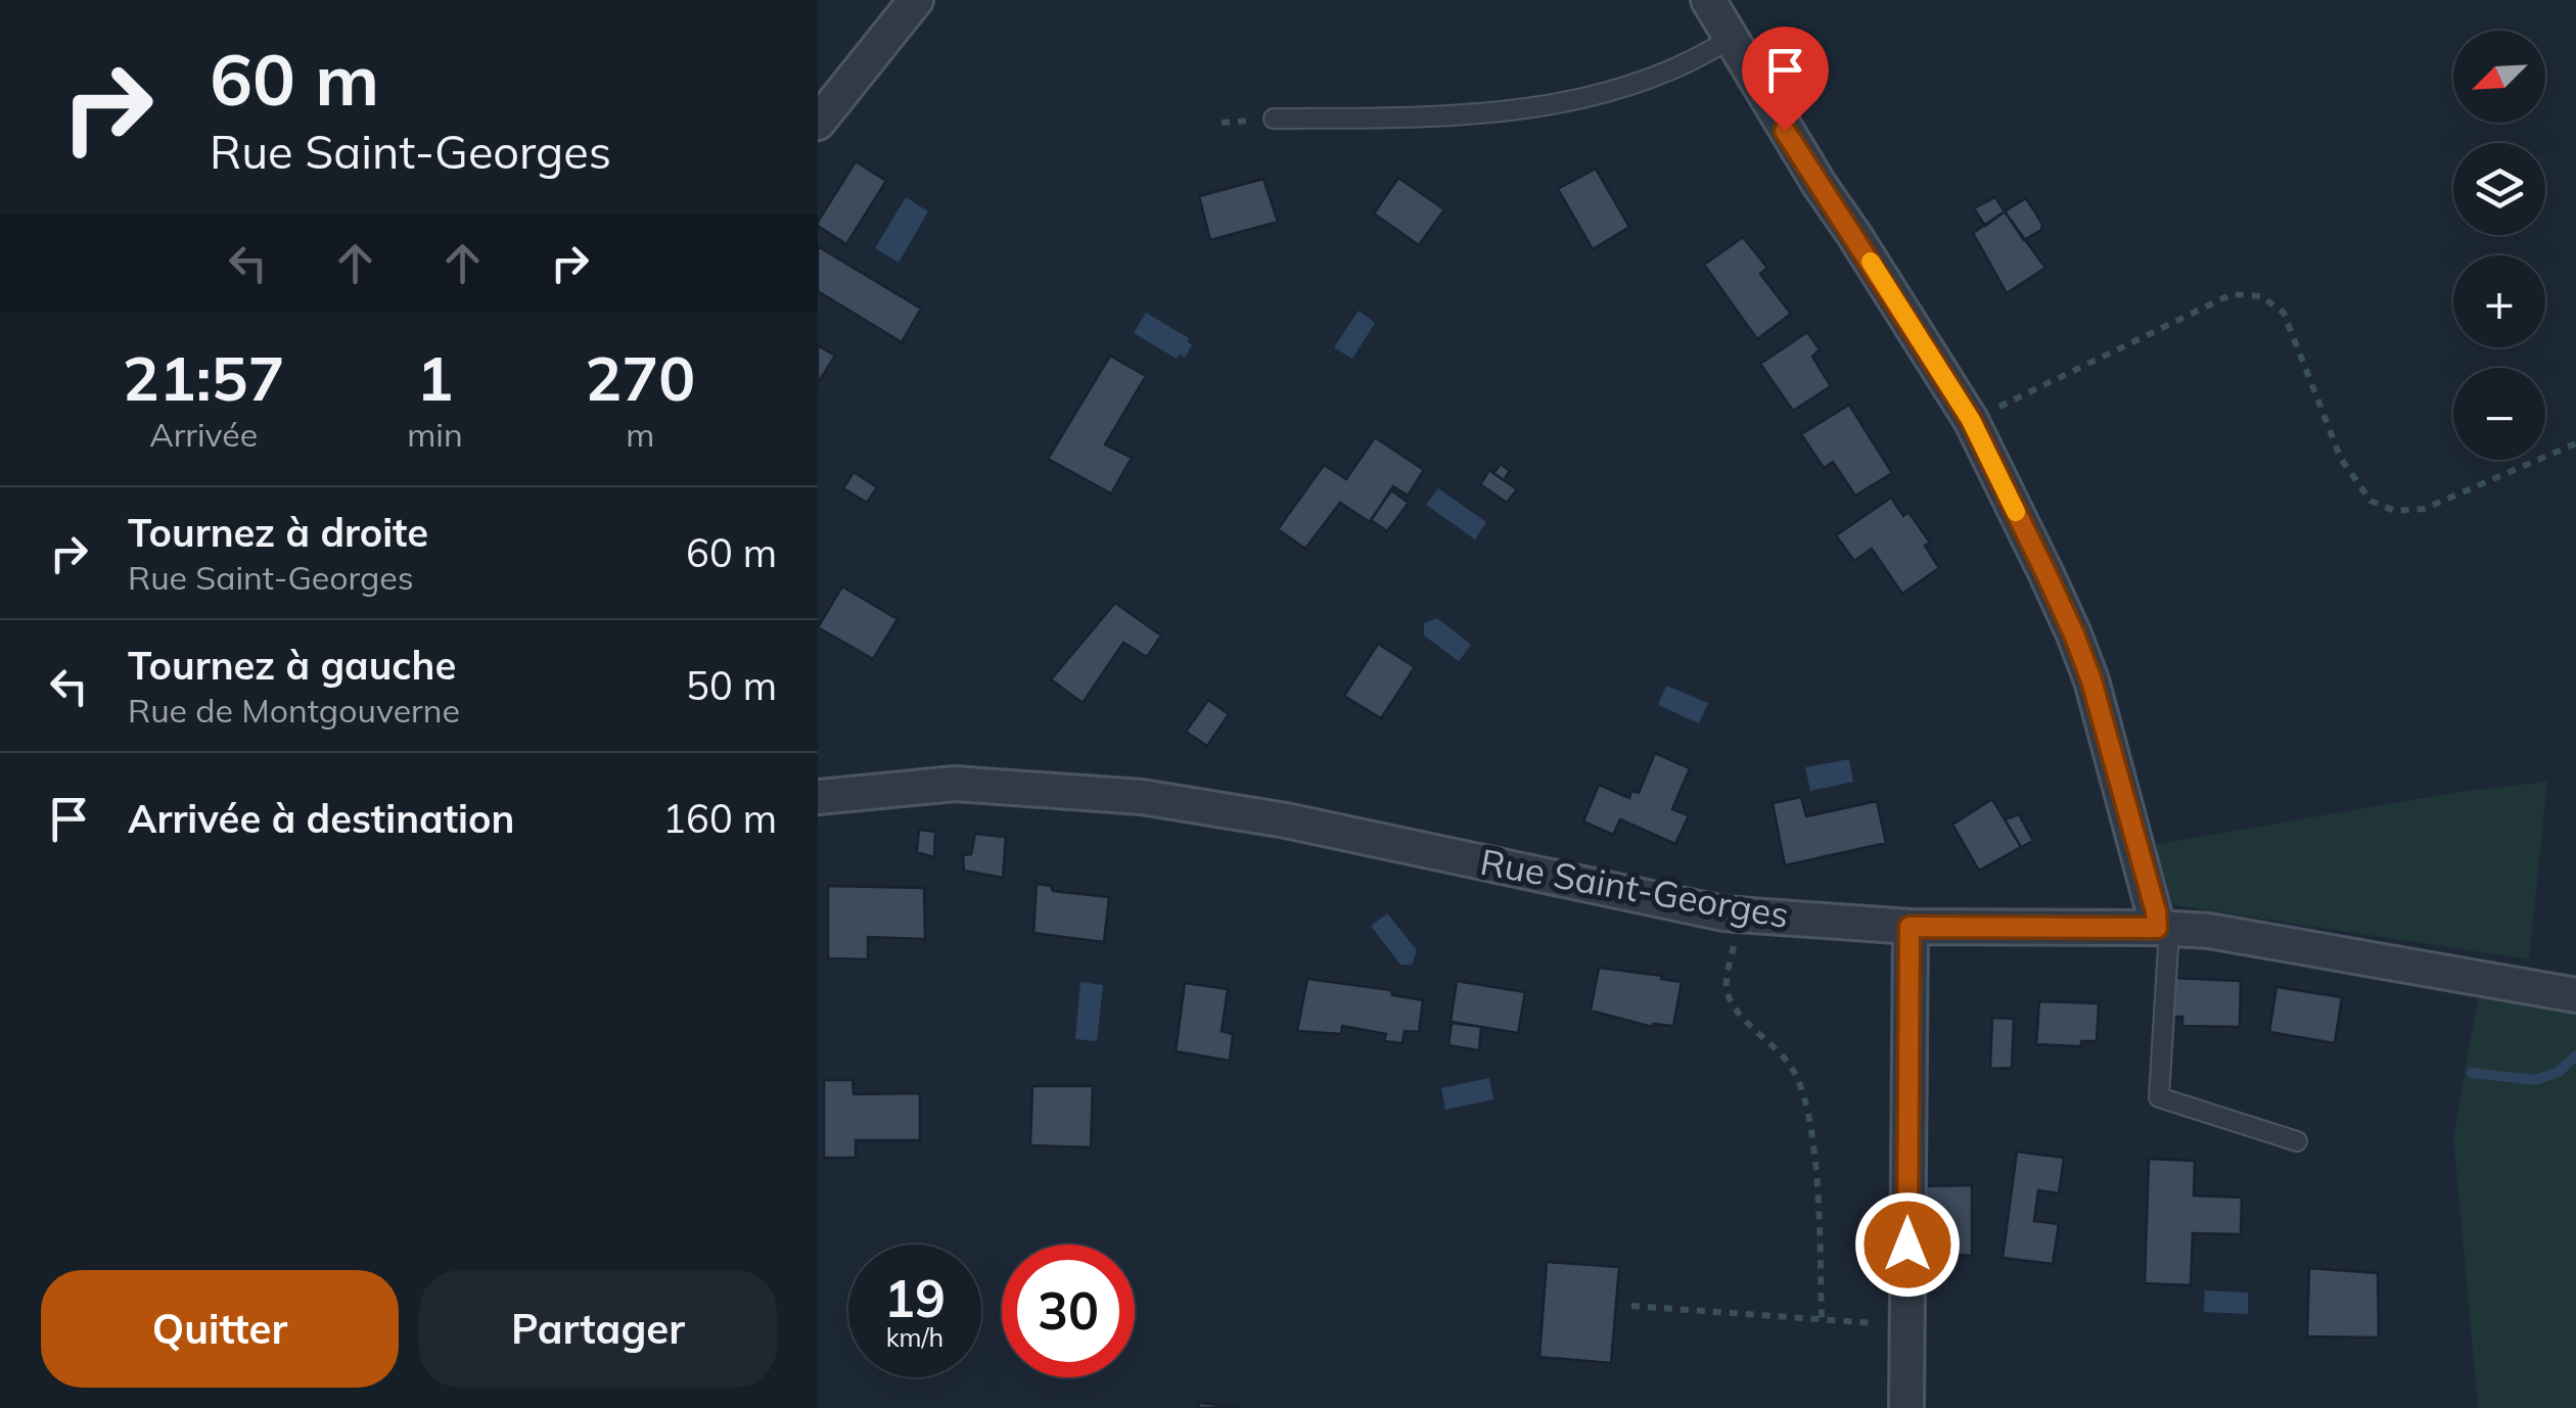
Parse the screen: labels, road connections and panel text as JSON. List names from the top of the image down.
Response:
{
  "streets": {
    "street": ["Rue Saint-Georges"]
  },
  "north": "bottom left",
  "page": {
    "turn": ["60 m", "Rue Saint-Georges"],
    "map_buttons": ["+", "−"],
    "eta": [
      "21:57",
      "Arrivée",
      "1",
      "min",
      "270",
      "m"
    ],
    "list": [
      {
        "name": "Tournez à droite",
        "note": "Rue Saint-Georges",
        "value": "60 m"
      },
      {
        "name": "Tournez à gauche",
        "note": "Rue de Montgouverne",
        "value": "50 m"
      },
      {
        "name": "Arrivée à destination",
        "value": "160 m"
      }
    ],
    "speed": "19 km/h",
    "limit": "30",
    "buttons": ["Quitter", "Partager"]
  }
}
